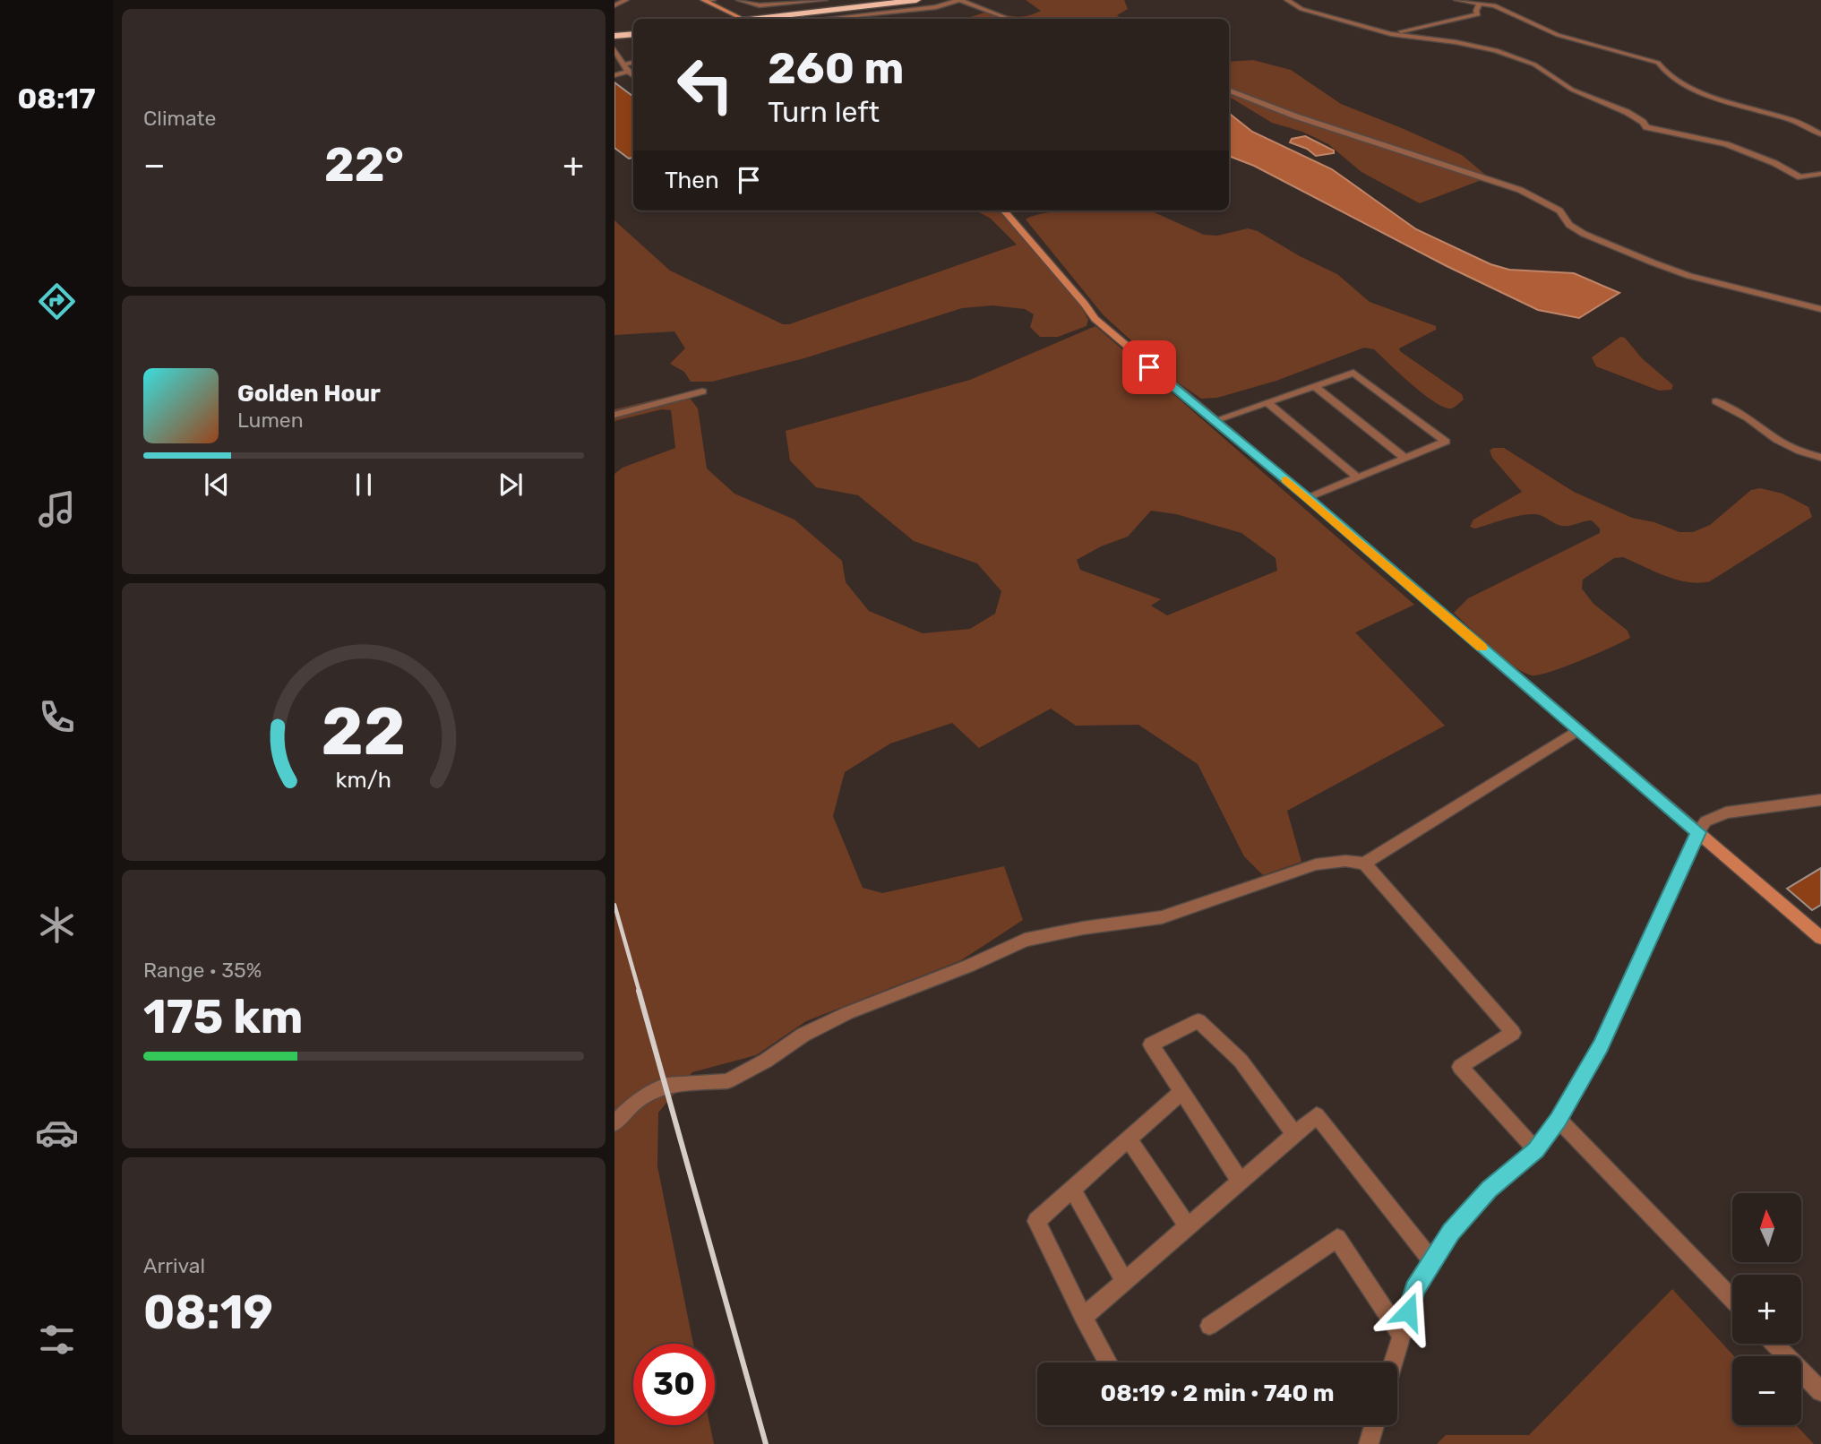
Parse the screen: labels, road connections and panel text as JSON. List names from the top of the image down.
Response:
{
  "north": "top",
  "page": {
    "tabs": "08:17",
    "tile": [
      "Climate",
      ["Range · 35%", "175 km"],
      ["Arrival", "08:19"]
    ],
    "turn": ["260 m", "Turn left"],
    "heat": ["−", "22°", "+"],
    "then": "Then",
    "song": ["Golden Hour", "Lumen"],
    "map_buttons": ["+", "−"],
    "limit": "30",
    "trip": "08:19 · 2 min · 740 m",
    "gauge": ["22", "km/h"]
  }
}
